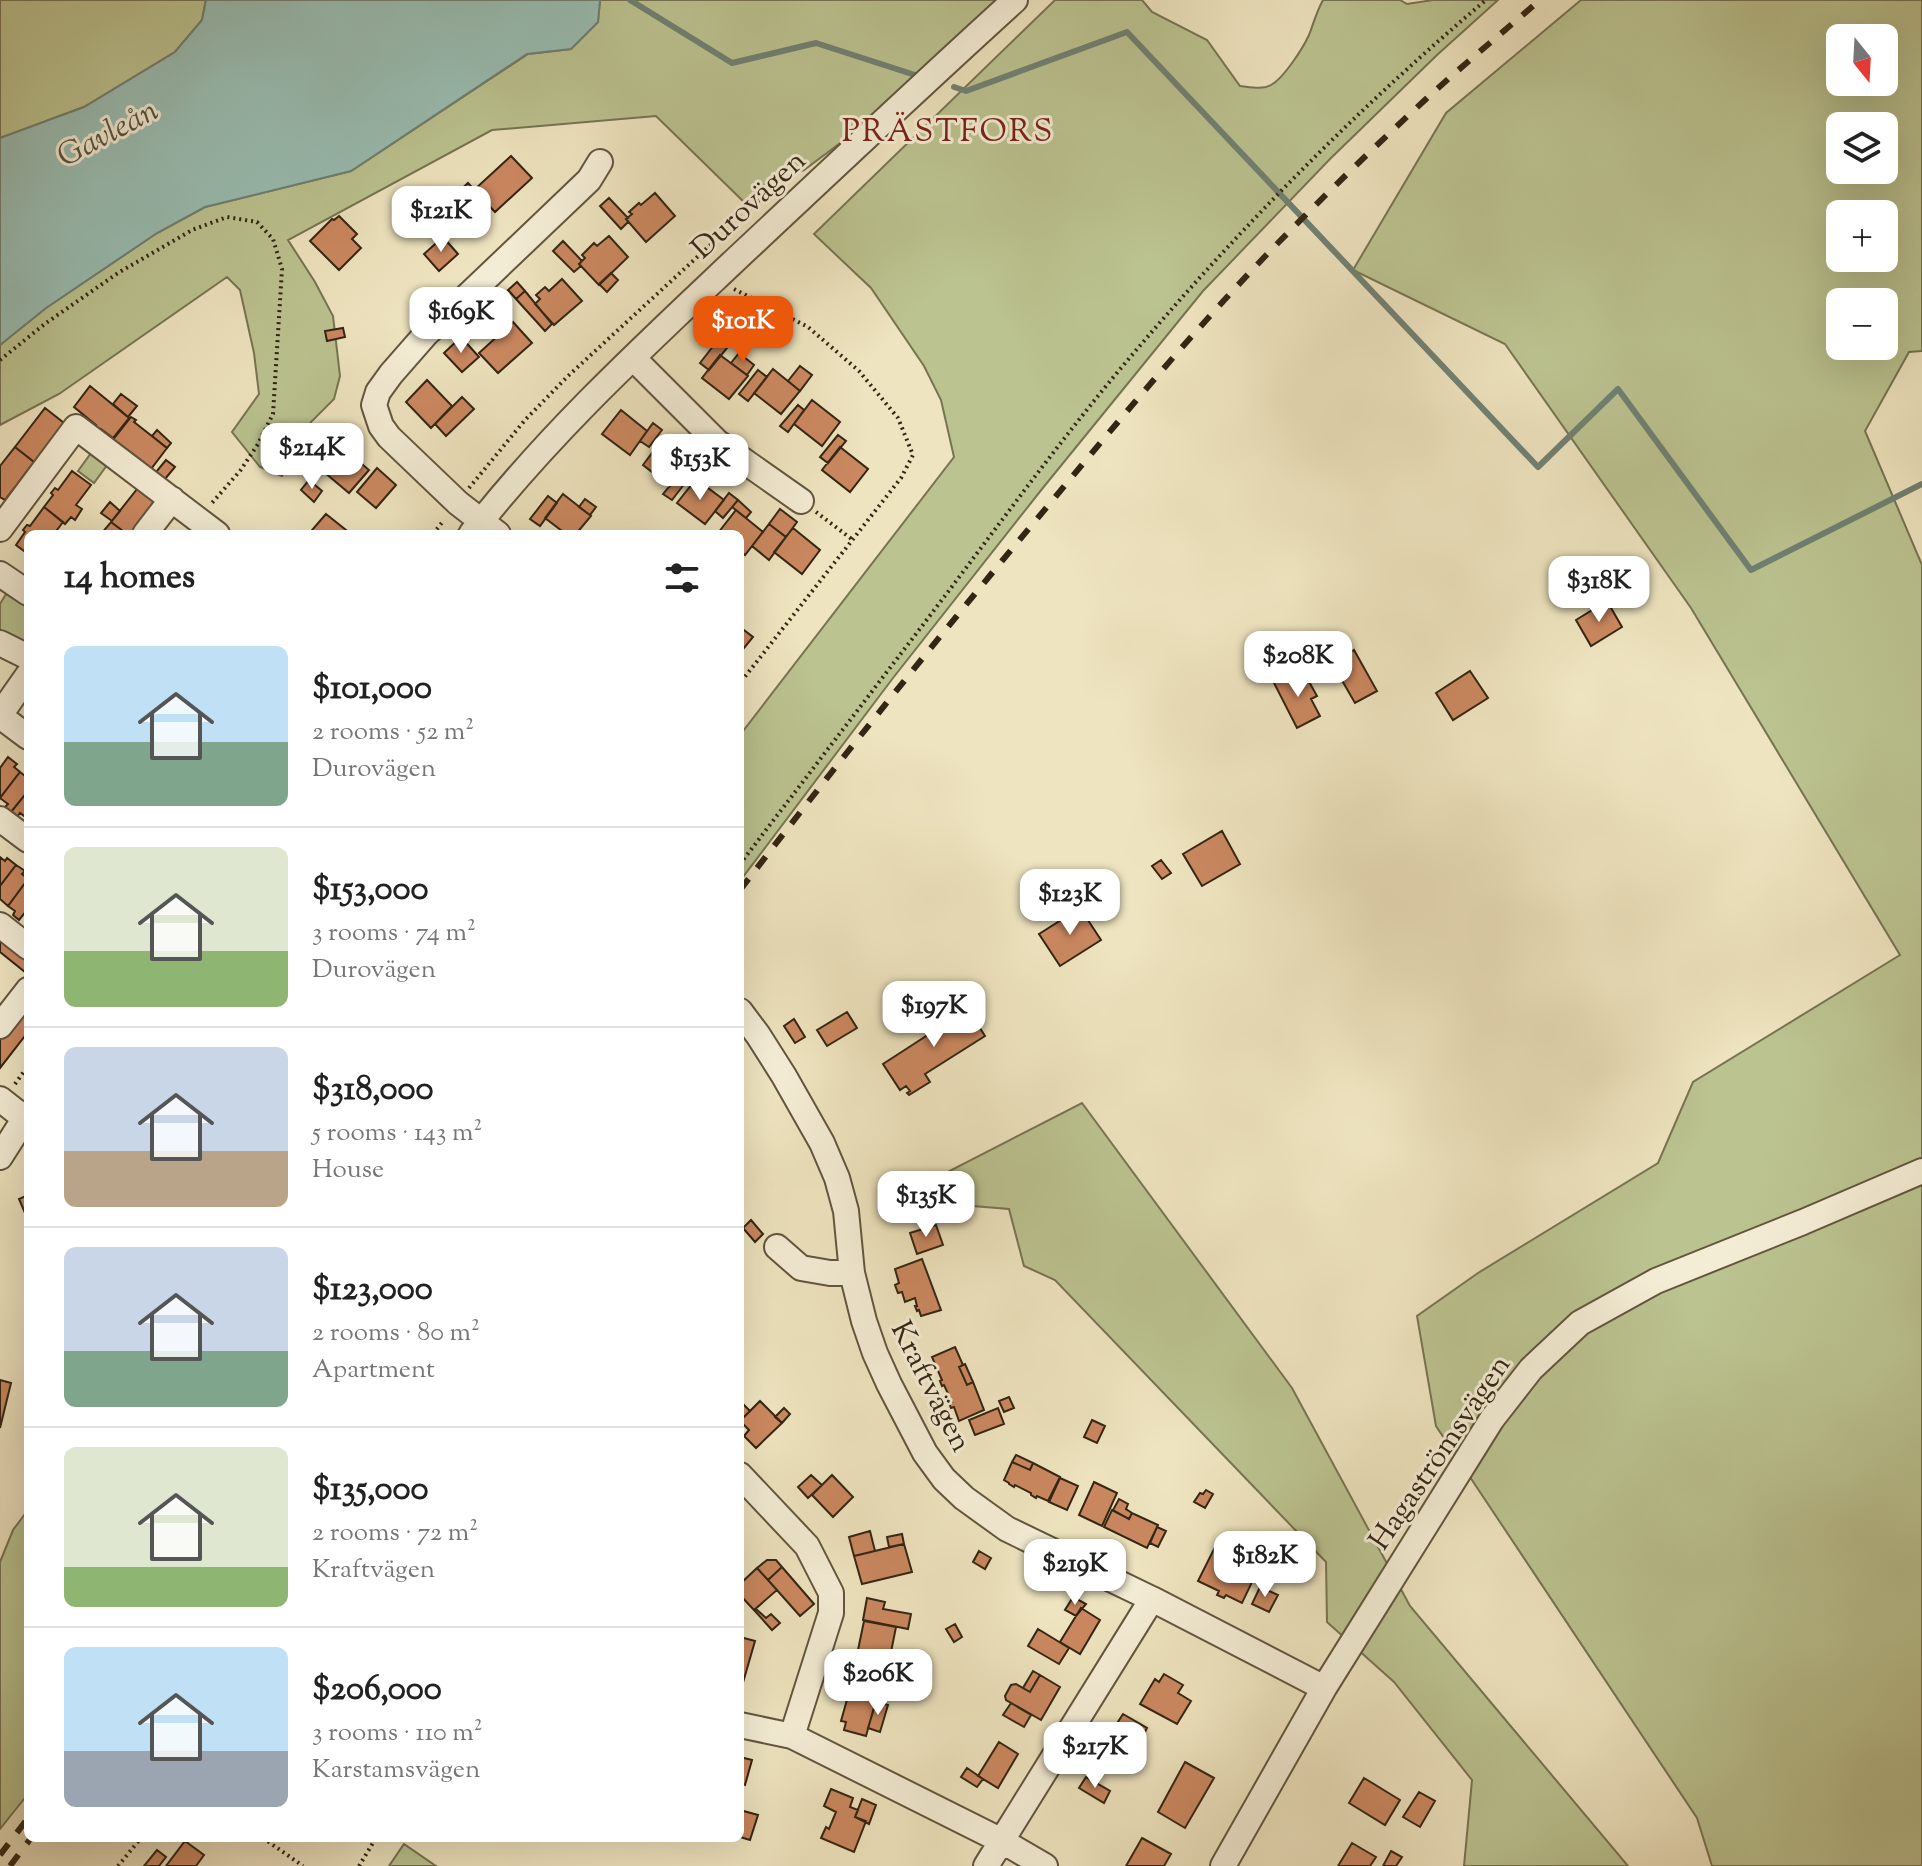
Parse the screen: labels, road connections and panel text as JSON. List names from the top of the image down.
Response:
{
  "streets": {
    "street": ["Durovägen", "Kraftvägen", "Hagaströmsvägen"]
  },
  "crossings": [
    ["Kraftvägen", "Hagaströmsvägen"]
  ],
  "districts": ["PRÄSTFORS"],
  "water": ["Gavleån"],
  "north": "bottom",
  "page": {
    "map_buttons": ["+", "−"],
    "price": [
      "$121K",
      "$169K",
      "$101K",
      "$214K",
      "$153K",
      "$318K",
      "$208K",
      "$123K",
      "$197K",
      "$135K",
      "$182K",
      "$219K",
      "$206K",
      "$217K"
    ],
    "heading": "14 homes",
    "list": [
      {
        "name": "$101,000",
        "note": "2 rooms · 52 m² · Durovägen"
      },
      {
        "name": "$153,000",
        "note": "3 rooms · 74 m² · Durovägen"
      },
      {
        "name": "$318,000",
        "note": "5 rooms · 143 m² · House"
      },
      {
        "name": "$123,000",
        "note": "2 rooms · 80 m² · Apartment"
      },
      {
        "name": "$135,000",
        "note": "2 rooms · 72 m² · Kraftvägen"
      },
      {
        "name": "$206,000",
        "note": "3 rooms · 110 m² · Karstamsvägen"
      }
    ]
  }
}
